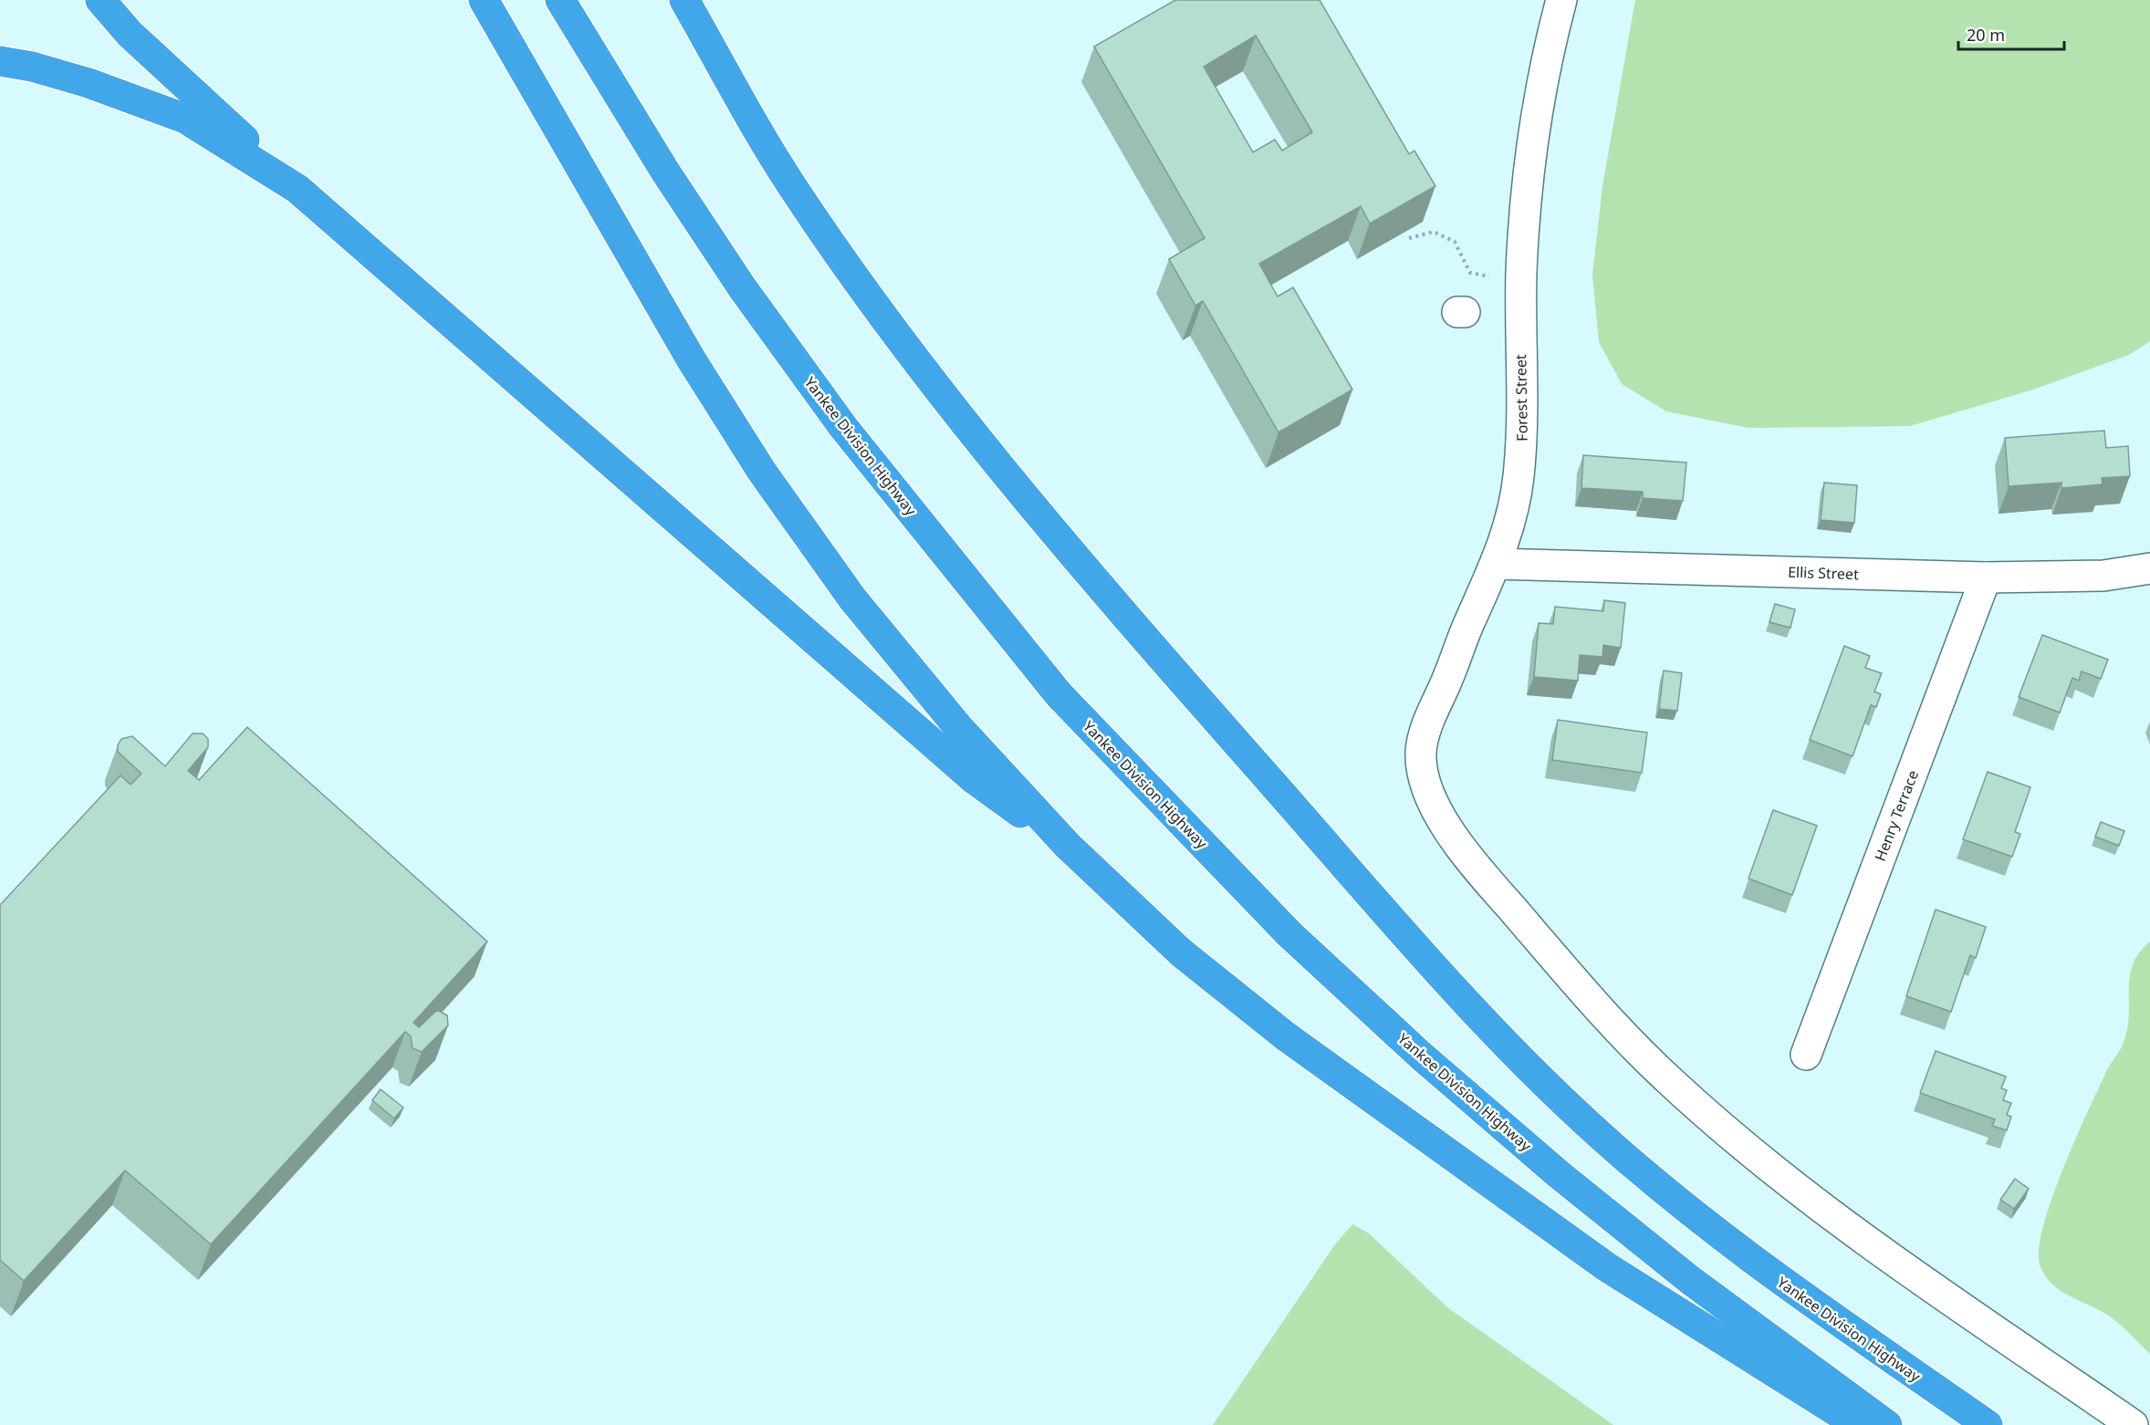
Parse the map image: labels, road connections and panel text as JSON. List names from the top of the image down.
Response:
{
  "streets": {
    "highway": ["Yankee Division Highway"],
    "street": ["Forest Street", "Ellis Street", "Henry Terrace"]
  },
  "crossings": [
    ["Forest Street", "Ellis Street"],
    ["Ellis Street", "Henry Terrace"]
  ],
  "scale_bar": "20 m"
}
